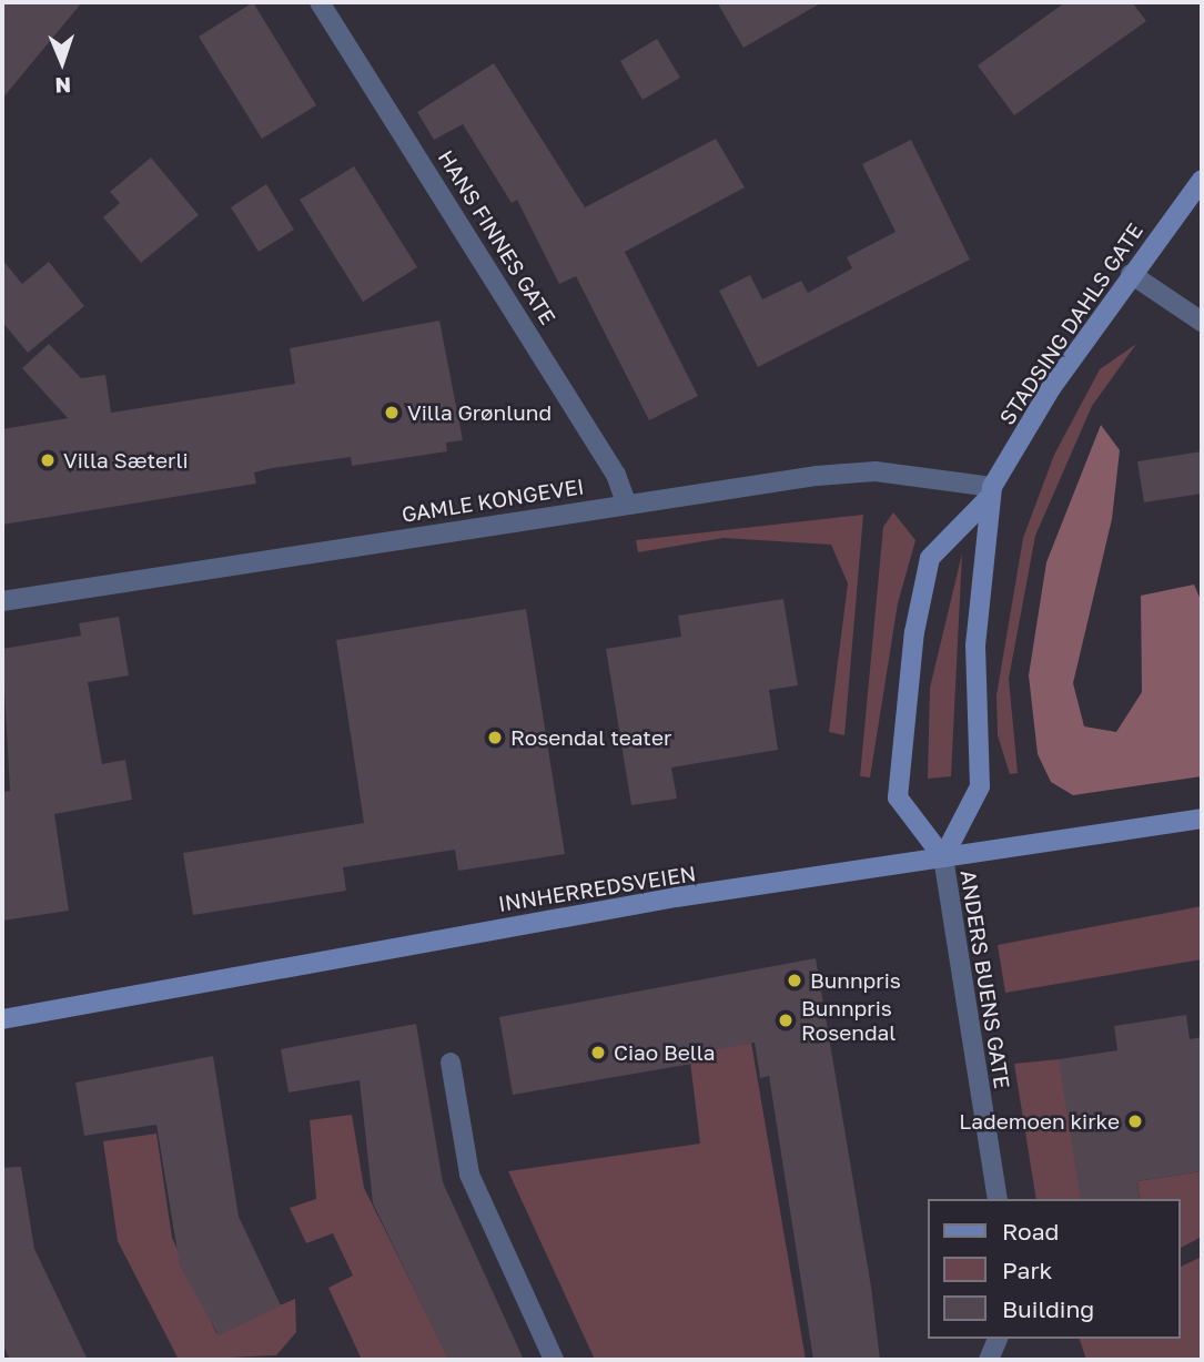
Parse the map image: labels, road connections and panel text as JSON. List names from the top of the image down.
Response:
{
  "streets": {
    "main road": ["STADSING DAHLS GATE", "INNHERREDSVEIEN"],
    "street": ["HANS FINNES GATE", "GAMLE KONGEVEI", "ANDERS BUENS GATE"]
  },
  "crossings": [
    ["HANS FINNES GATE", "GAMLE KONGEVEI"],
    ["STADSING DAHLS GATE", "GAMLE KONGEVEI"],
    ["STADSING DAHLS GATE", "INNHERREDSVEIEN"],
    ["STADSING DAHLS GATE", "ANDERS BUENS GATE"],
    ["INNHERREDSVEIEN", "ANDERS BUENS GATE"]
  ],
  "places": [
    "Villa Grønlund",
    "Villa Sæterli",
    "Rosendal teater",
    "Bunnpris",
    "Bunnpris Rosendal",
    "Ciao Bella",
    "Lademoen kirke"
  ],
  "legend": ["Road", "Park", "Building"],
  "north": "bottom"
}
